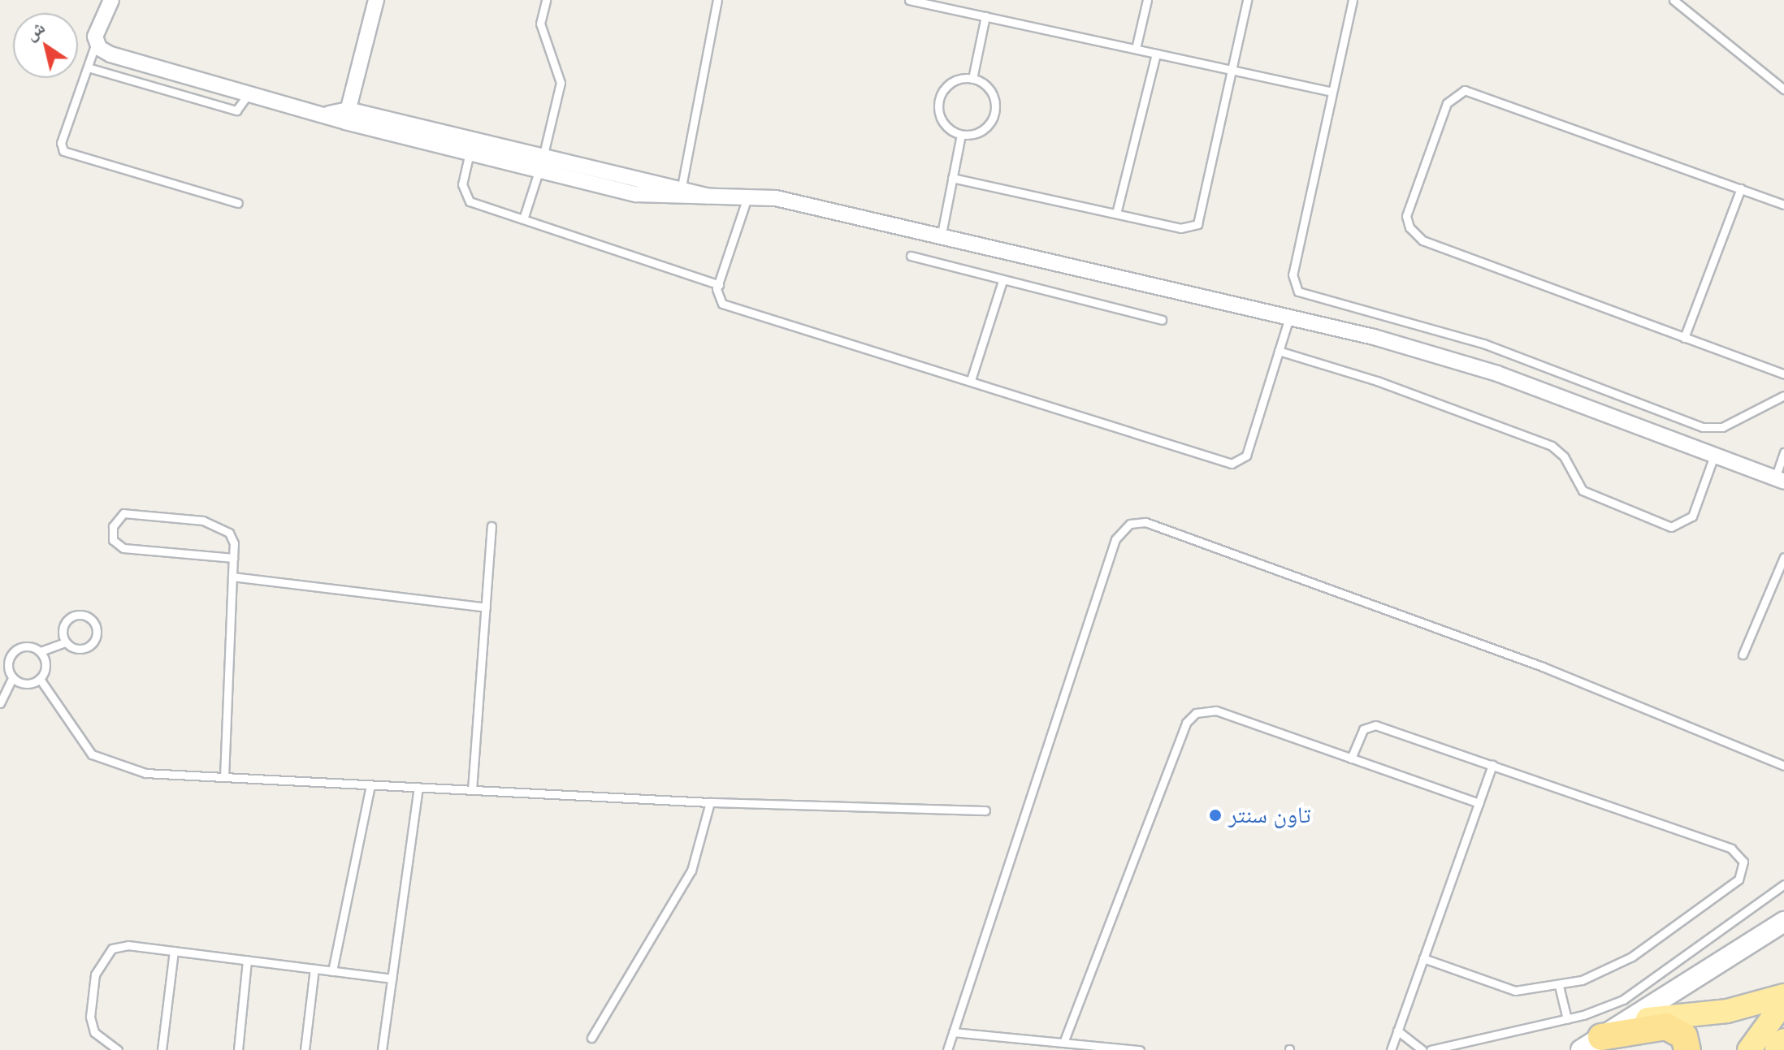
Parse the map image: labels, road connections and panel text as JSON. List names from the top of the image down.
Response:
{
  "places": ["تاون سنتر"],
  "north": "top left"
}
